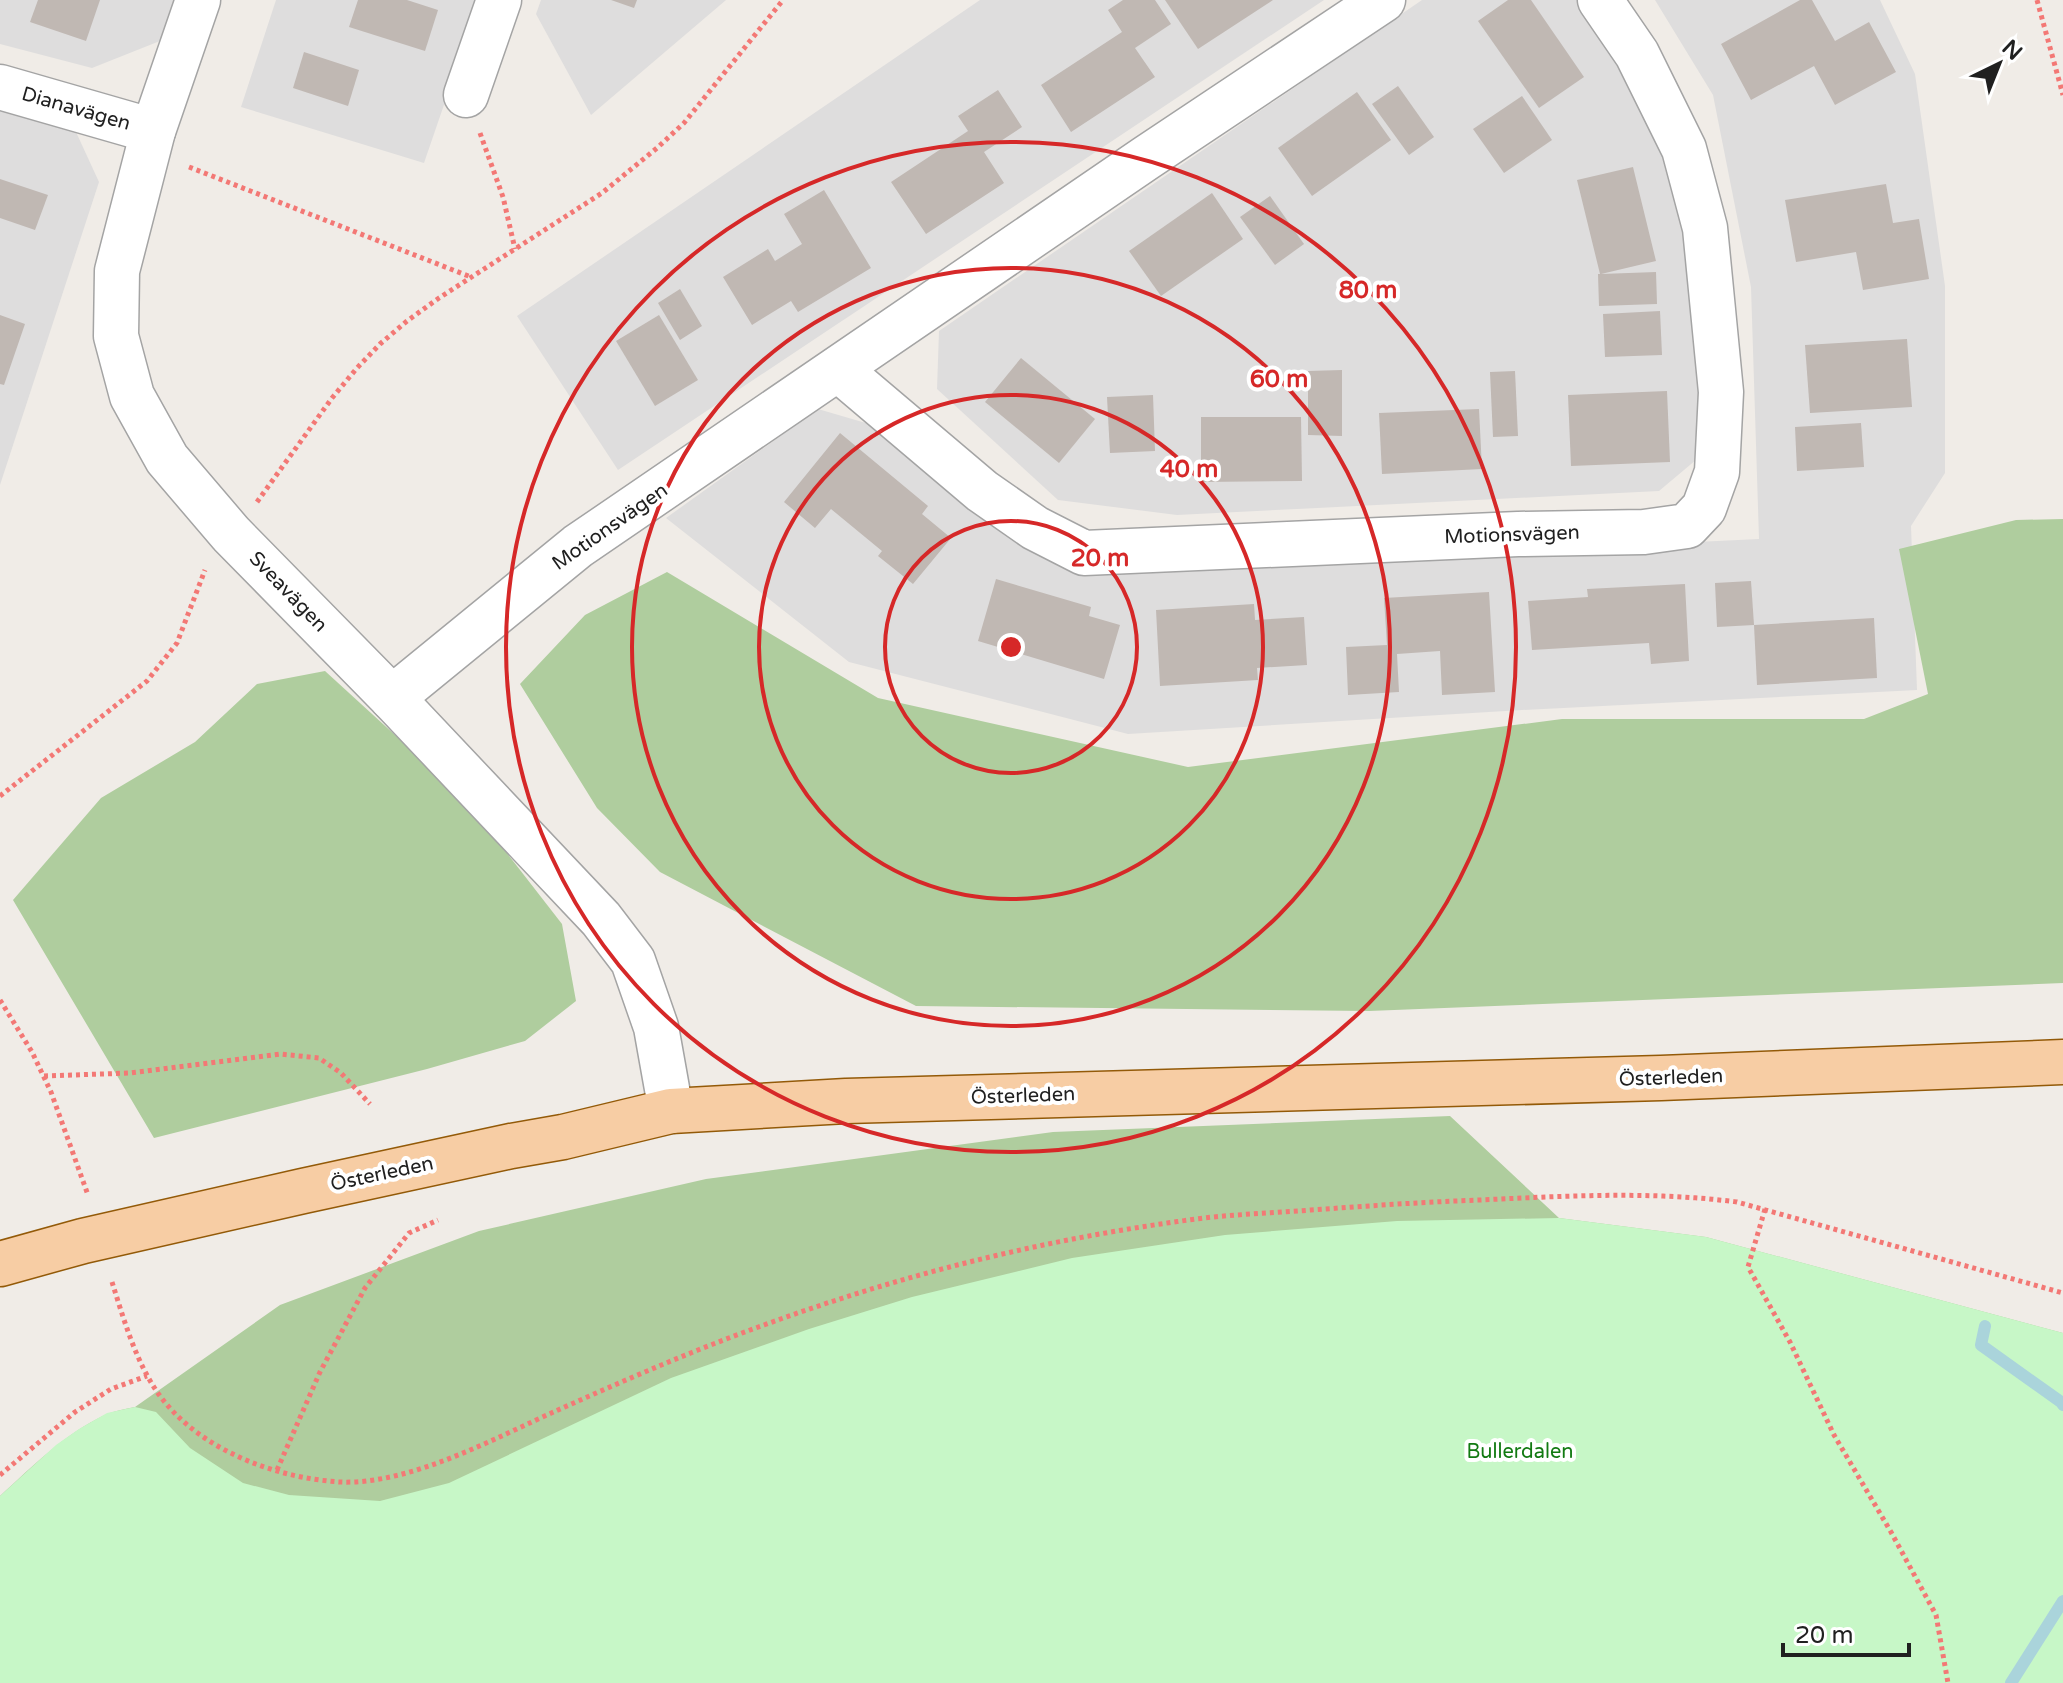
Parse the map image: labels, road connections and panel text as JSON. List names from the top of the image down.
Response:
{
  "streets": {
    "main road": ["Österleden"],
    "street": ["Dianavägen", "Motionsvägen", "Sveavägen"]
  },
  "crossings": [
    ["Dianavägen", "Sveavägen"],
    ["Motionsvägen", "Sveavägen"],
    ["Sveavägen", "Österleden"]
  ],
  "parks": ["Bullerdalen"],
  "scale_bar": "20 m",
  "north": "top right",
  "rings": [
    "80 m",
    "60 m",
    "40 m",
    "20 m"
  ]
}
